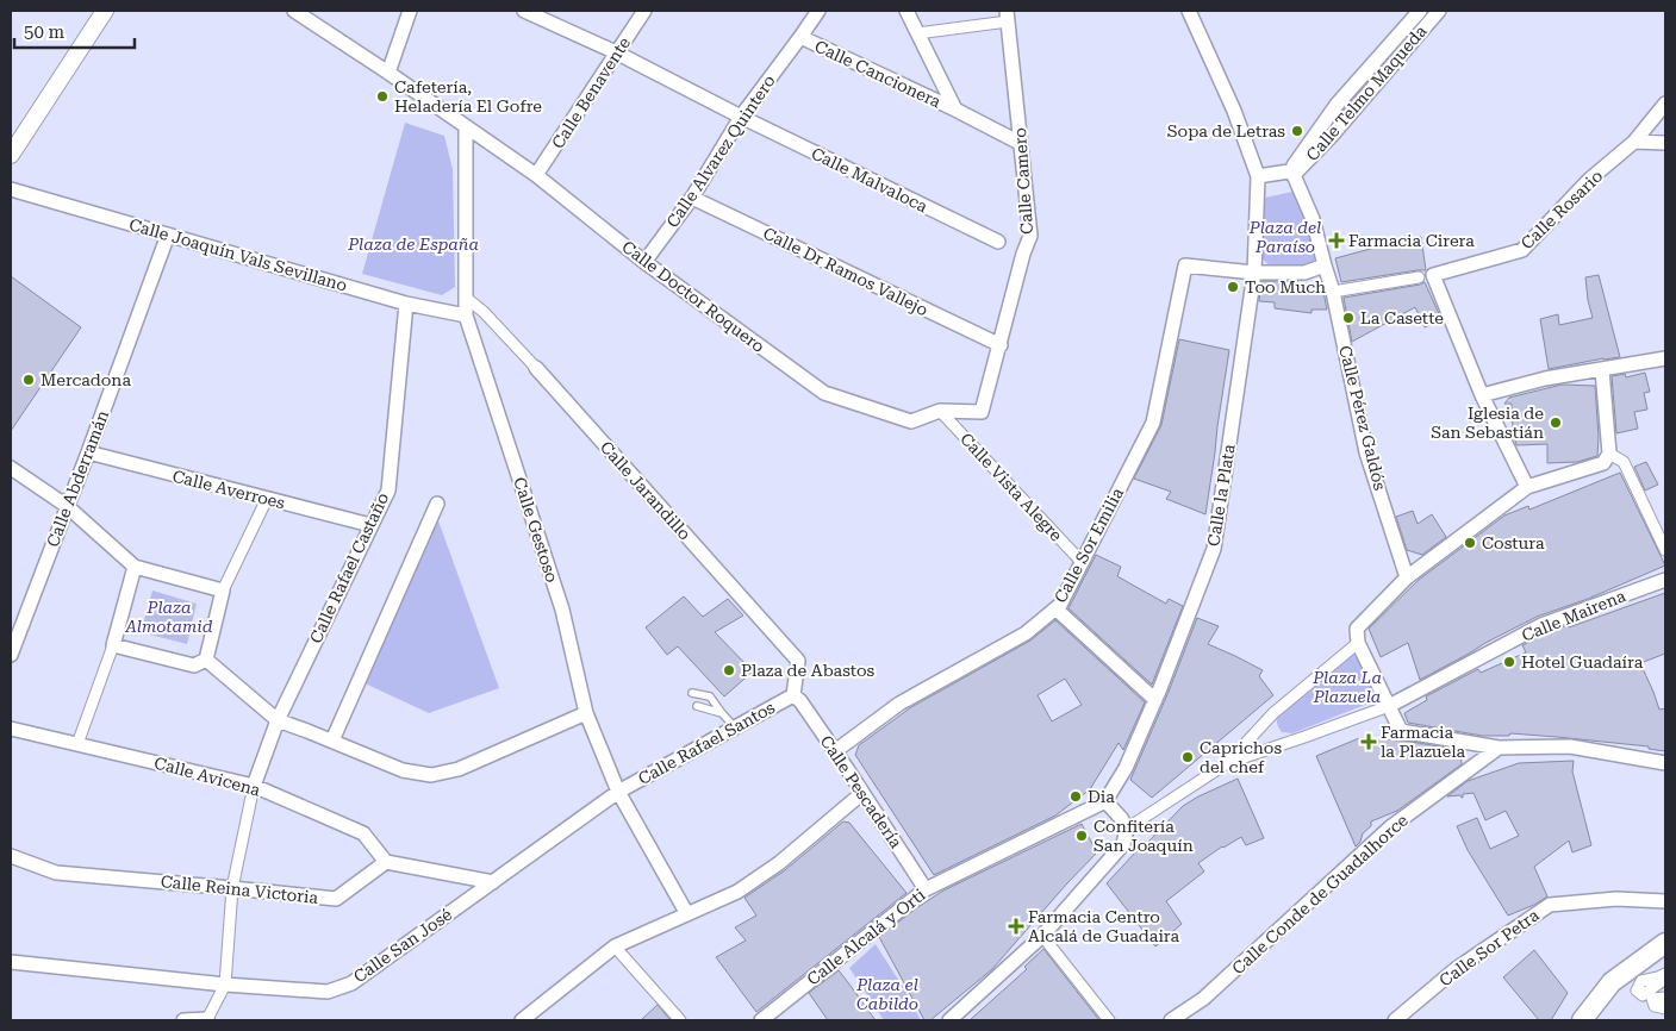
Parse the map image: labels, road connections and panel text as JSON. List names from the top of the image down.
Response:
{
  "streets": {
    "street": [
      "Calle Cancionera",
      "Calle Benavente",
      "Calle Telmo Maqueda",
      "Calle Alvarez Quintero",
      "Calle Malvaloca",
      "Calle Camero",
      "Calle Rosario",
      "Calle Joaquín Vals Sevillano",
      "Calle Dr Ramos Vallejo",
      "Calle Doctor Roquero",
      "Calle Pérez Galdós",
      "Calle Abderramán",
      "Calle Vista Alegre",
      "Calle Averroes",
      "Calle Jarandillo",
      "Calle la Plata",
      "Calle Gestoso",
      "Calle Sor Emilia",
      "Calle Rafael Castaño",
      "Calle Mairena",
      "Calle Rafael Santos",
      "Calle Avicena",
      "Calle Pescadería",
      "Calle Reina Victoria",
      "Calle Conde de Guadalhorce",
      "Calle Alcalá y Orti",
      "Calle San José",
      "Calle Sor Petra"
    ]
  },
  "crossings": [
    ["Calle Cancionera", "Calle Alvarez Quintero"],
    ["Calle Cancionera", "Calle Camero"],
    ["Calle Benavente", "Calle Malvaloca"],
    ["Calle Benavente", "Calle Doctor Roquero"],
    ["Calle Alvarez Quintero", "Calle Malvaloca"],
    ["Calle Alvarez Quintero", "Calle Dr Ramos Vallejo"],
    ["Calle Alvarez Quintero", "Calle Doctor Roquero"],
    ["Calle Camero", "Calle Dr Ramos Vallejo"],
    ["Calle Camero", "Calle Doctor Roquero"],
    ["Calle Camero", "Calle Vista Alegre"],
    ["Calle Rosario", "Calle Pérez Galdós"],
    ["Calle Joaquín Vals Sevillano", "Calle Abderramán"],
    ["Calle Joaquín Vals Sevillano", "Calle Gestoso"],
    ["Calle Joaquín Vals Sevillano", "Calle Rafael Castaño"],
    ["Calle Doctor Roquero", "Calle Vista Alegre"],
    ["Calle Doctor Roquero", "Calle Gestoso"],
    ["Calle Abderramán", "Calle Averroes"],
    ["Calle Vista Alegre", "Calle Sor Emilia"],
    ["Calle Averroes", "Calle Rafael Castaño"],
    ["Calle Jarandillo", "Calle Gestoso"],
    ["Calle Jarandillo", "Calle Rafael Santos"],
    ["Calle Jarandillo", "Calle Pescadería"],
    ["Calle la Plata", "Calle Sor Emilia"],
    ["Calle la Plata", "Calle Alcalá y Orti"],
    ["Calle Gestoso", "Calle Rafael Santos"],
    ["Calle Gestoso", "Calle San José"],
    ["Calle Sor Emilia", "Calle Pescadería"],
    ["Calle Rafael Castaño", "Calle Avicena"],
    ["Calle Rafael Santos", "Calle Pescadería"],
    ["Calle Rafael Santos", "Calle San José"],
    ["Calle Avicena", "Calle Reina Victoria"],
    ["Calle Pescadería", "Calle Alcalá y Orti"]
  ],
  "parks": [
    "Plaza del Paraíso",
    "Plaza de España",
    "Plaza Almotamid",
    "Plaza La Plazuela",
    "Plaza el Cabildo"
  ],
  "places": {
    "other": [
      "Cafetería, Heladería El Gofre",
      "Sopa de Letras",
      "Too Much",
      "La Casette",
      "Mercadona",
      "Iglesia de San Sebastián",
      "Costura",
      "Hotel Guadaíra",
      "Plaza de Abastos",
      "Caprichos del chef",
      "Dia",
      "Confitería San Joaquín"
    ],
    "health": ["Farmacia Cirera", "Farmacia la Plazuela", "Farmacia Centro Alcalá de Guadaira"]
  },
  "scale_bar": "50 m"
}
